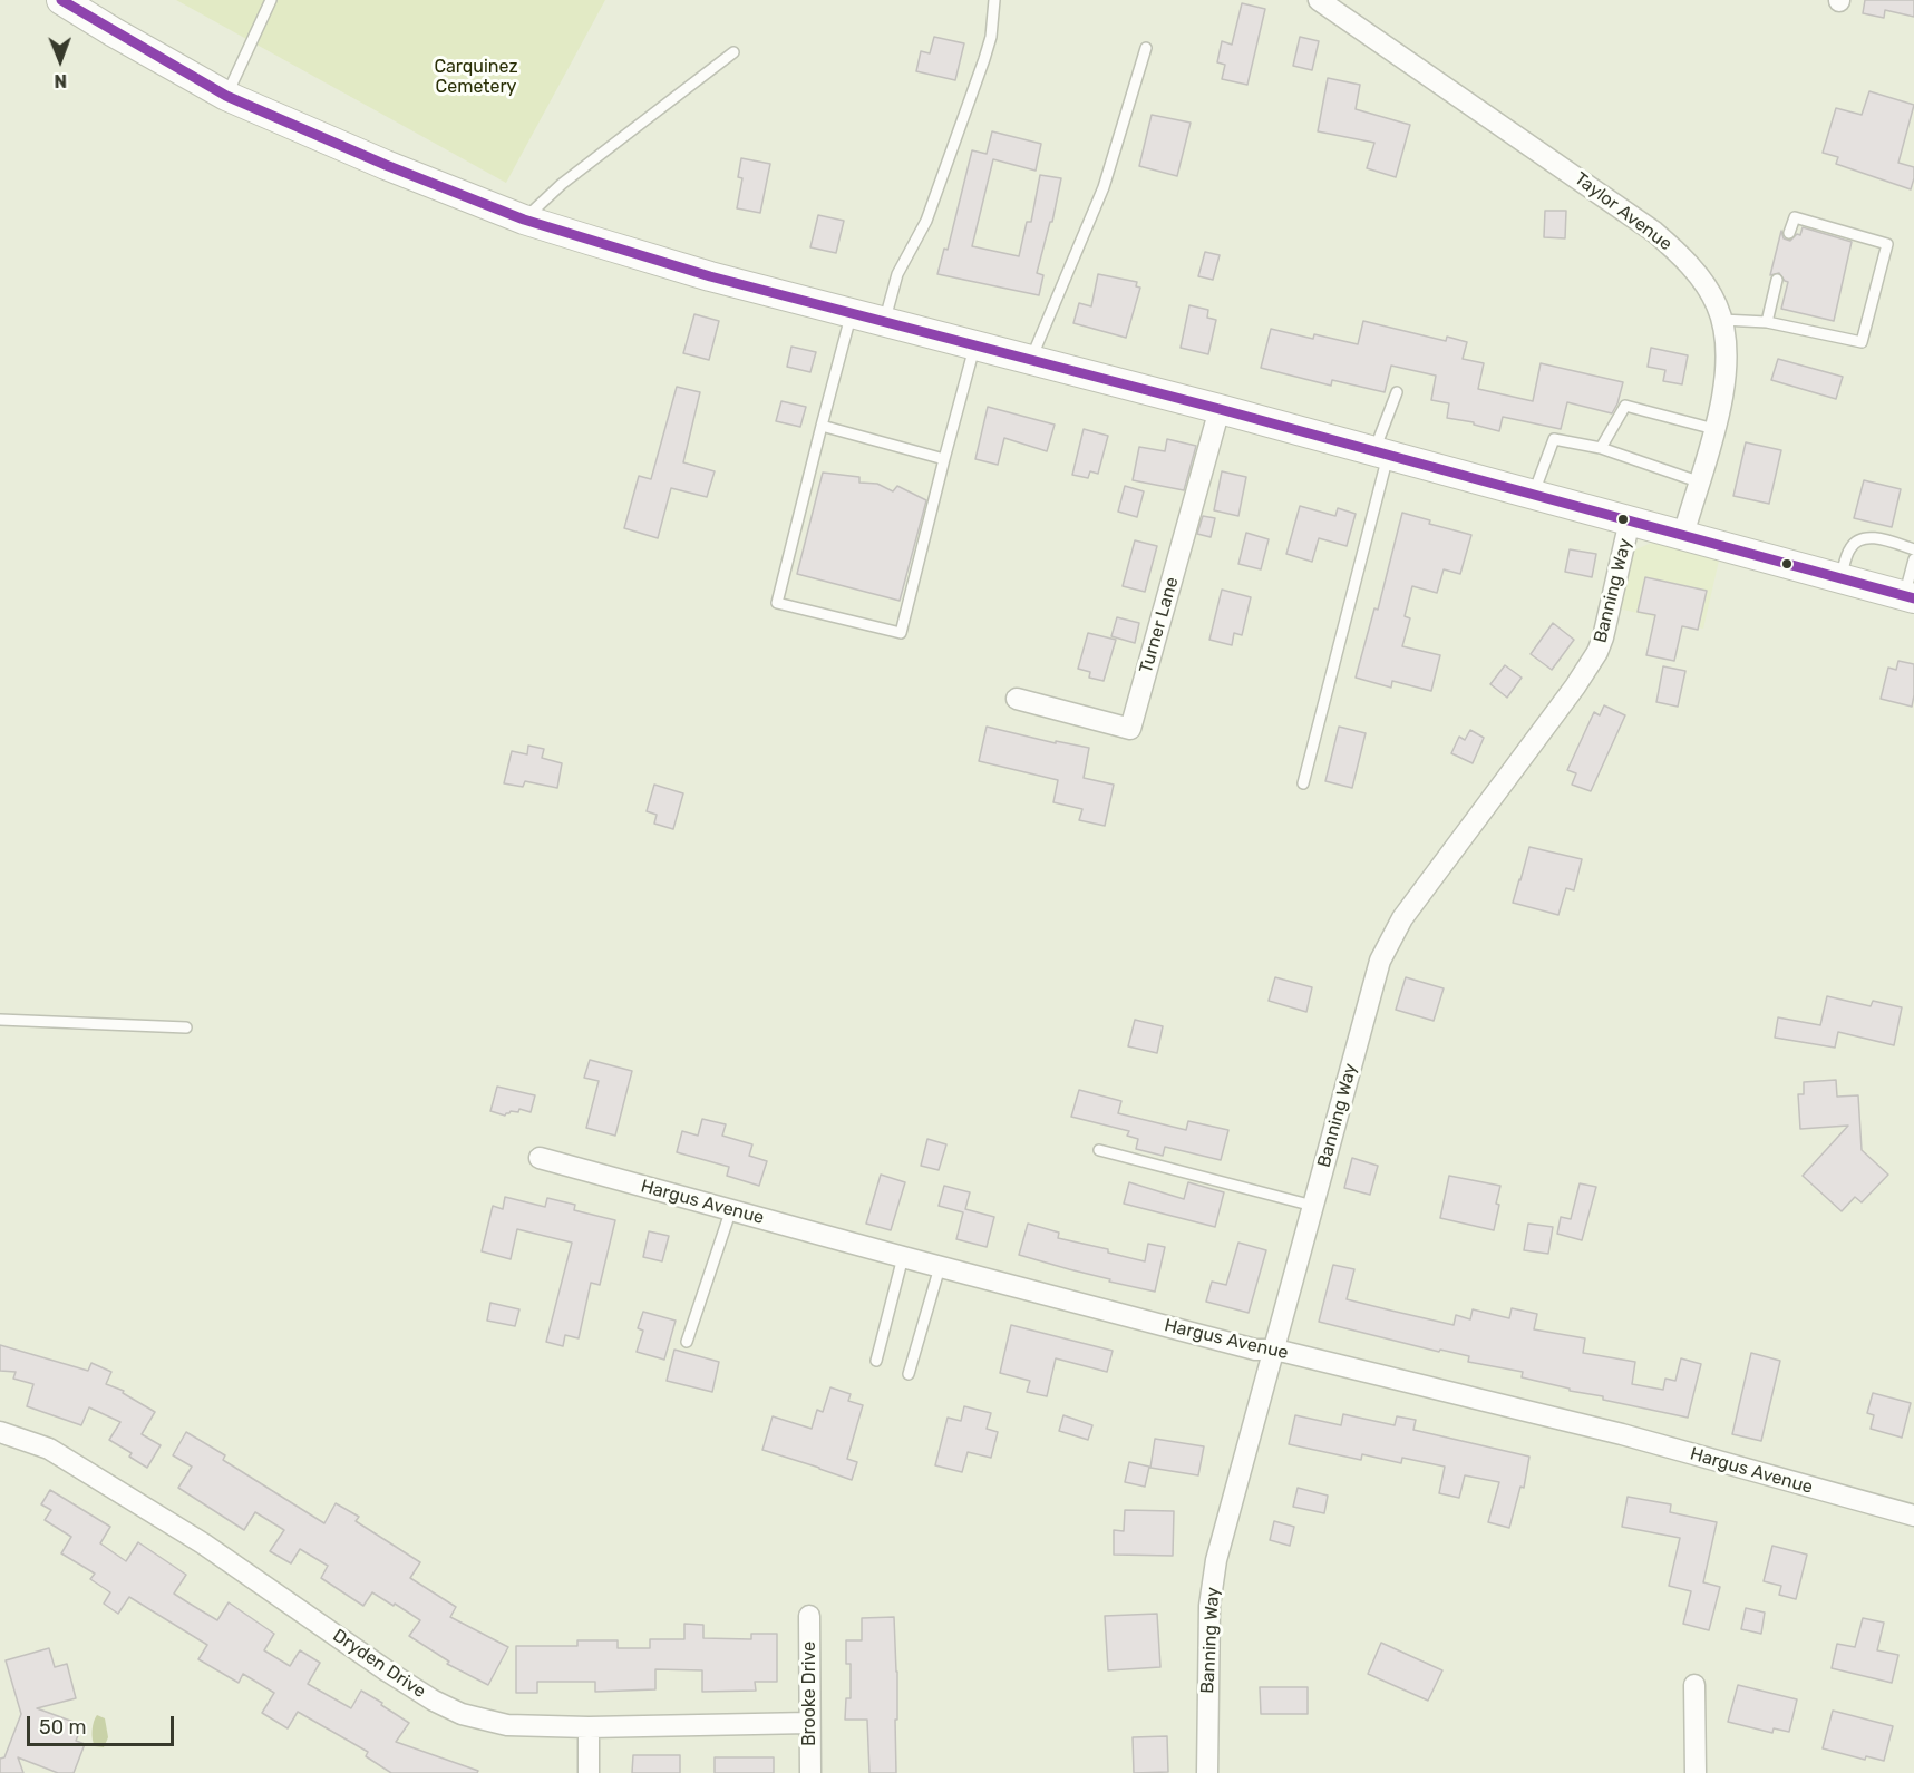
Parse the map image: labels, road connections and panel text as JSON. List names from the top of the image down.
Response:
{
  "streets": {
    "street": [
      "Taylor Avenue",
      "Banning Way",
      "Turner Lane",
      "Hargus Avenue",
      "Dryden Drive",
      "Brooke Drive"
    ]
  },
  "crossings": [
    ["Banning Way", "Hargus Avenue"],
    ["Dryden Drive", "Brooke Drive"]
  ],
  "parks": ["Carquinez Cemetery"],
  "scale_bar": "50 m",
  "north": "bottom"
}
